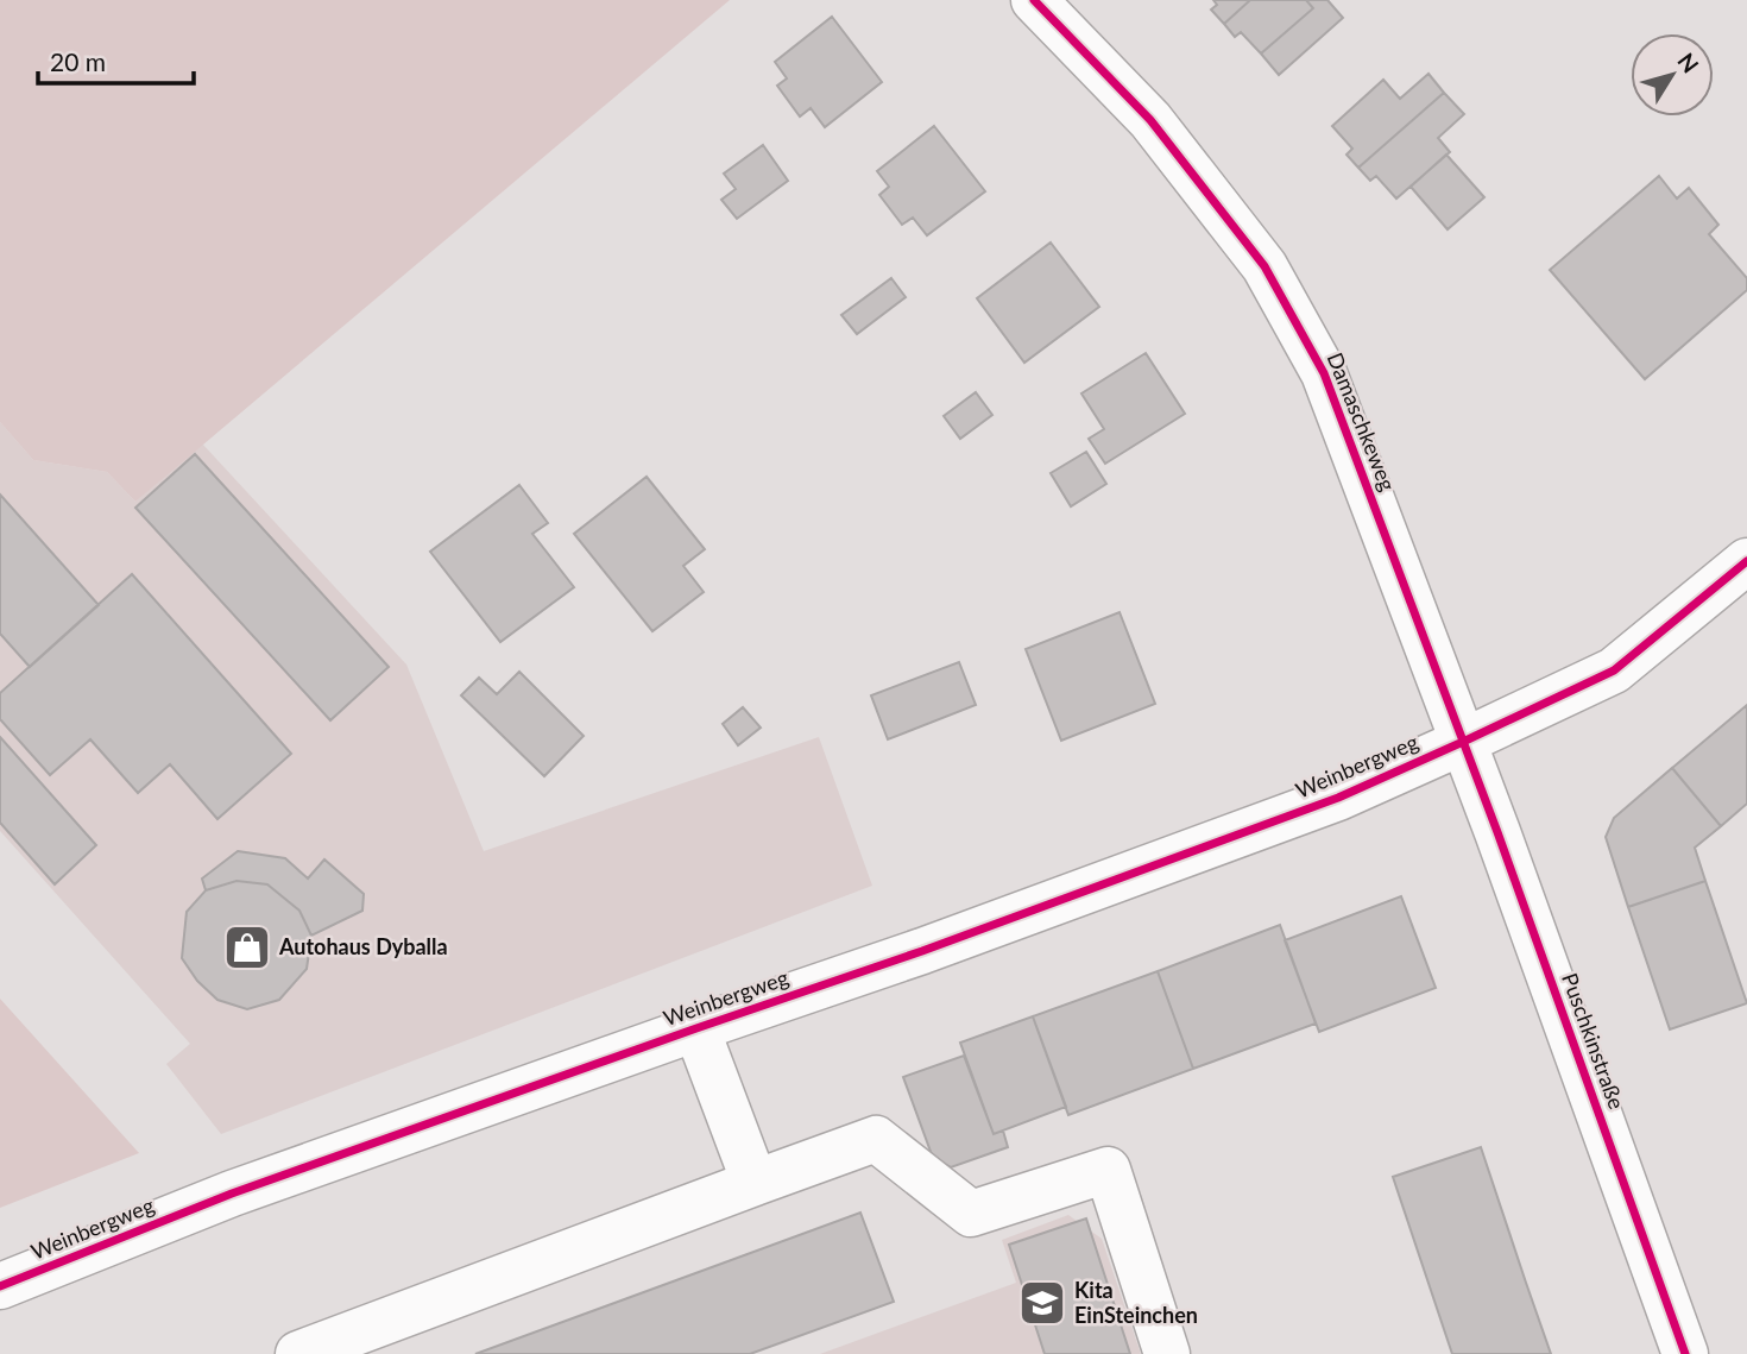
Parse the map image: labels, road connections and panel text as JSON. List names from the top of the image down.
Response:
{
  "streets": {
    "street": ["Damaschkeweg", "Weinbergweg", "Puschkinstraße"]
  },
  "crossings": [
    ["Damaschkeweg", "Weinbergweg"],
    ["Damaschkeweg", "Puschkinstraße"],
    ["Weinbergweg", "Puschkinstraße"]
  ],
  "places": {
    "shop": ["Autohaus Dyballa"],
    "school or university": ["Kita EinSteinchen"]
  },
  "scale_bar": "20 m",
  "north": "top right"
}
